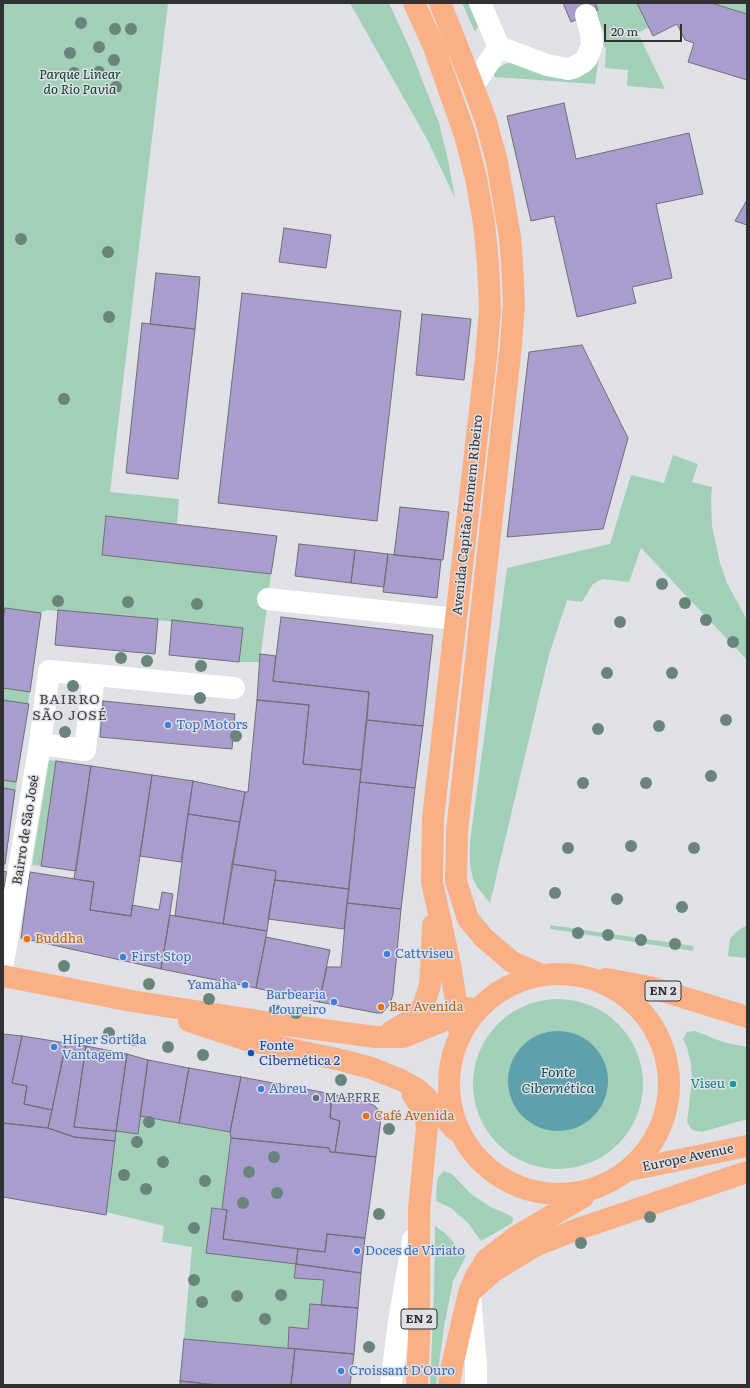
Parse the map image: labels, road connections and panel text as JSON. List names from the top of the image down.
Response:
{
  "streets": {
    "main road": ["Avenida Capitão Homem Ribeiro", "EN 2", "Europe Avenue"],
    "street": ["Bairro de São José"]
  },
  "districts": ["BAIRRO SÃO JOSÉ"],
  "water": ["Fonte Cibernética"],
  "parks": ["Parque Linear do Rio Pavia"],
  "places": [
    "Top Motors",
    "Buddha",
    "Cattviseu",
    "First Stop",
    "Yamaha",
    "Barbearia Loureiro",
    "Bar Avenida",
    "Hiper Sortida Vantagem",
    "Fonte Cibernética 2",
    "Viseu",
    "Abreu",
    "MAPFRE",
    "Café Avenida",
    "Doces de Viriato",
    "Croissant D'Ouro"
  ],
  "scale_bar": "20 m"
}
